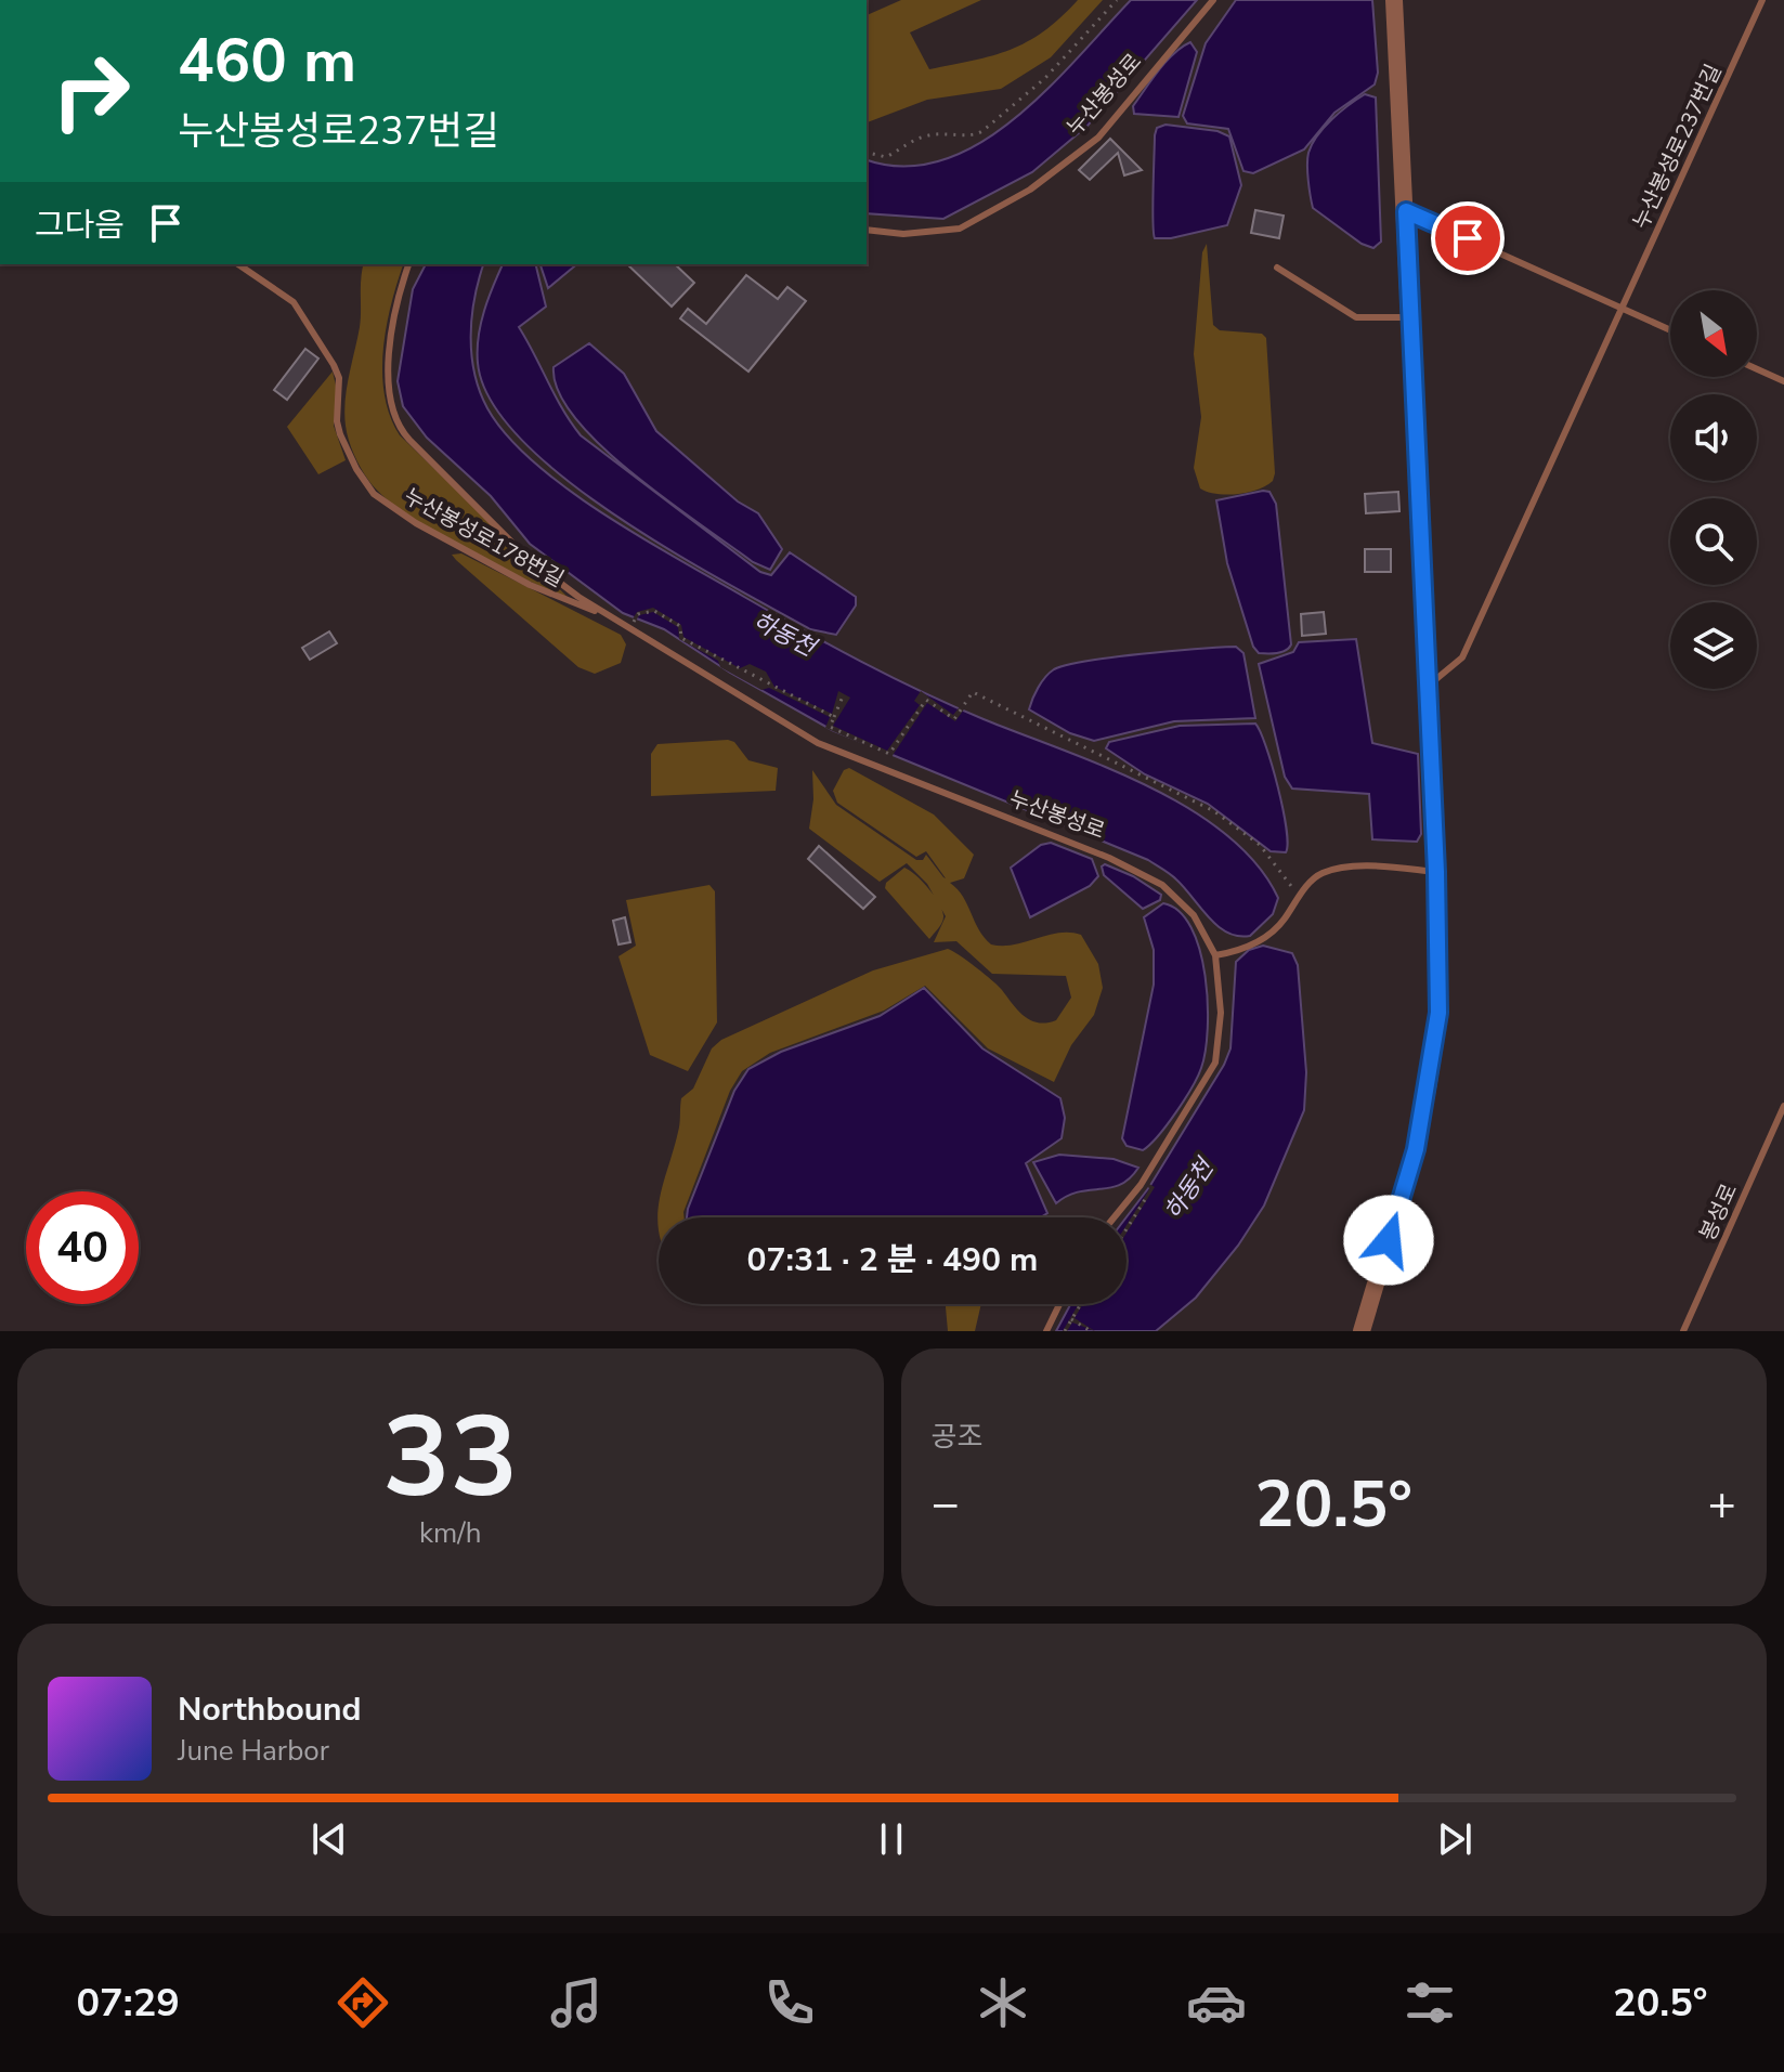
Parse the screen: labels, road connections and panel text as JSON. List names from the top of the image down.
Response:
{
  "streets": {
    "lane": [
      "누산봉성로",
      "누산봉성로237번길",
      "누산봉성로178번길",
      "봉성로"
    ]
  },
  "crossings": [
    ["누산봉성로", "누산봉성로178번길"]
  ],
  "water": ["하동천"],
  "north": "bottom right",
  "page": {
    "turn": ["460 m", "누산봉성로237번길"],
    "then": "그다음",
    "limit": "40",
    "trip": "07:31 · 2 분 · 490 m",
    "tile": [
      ["33", "km/h"],
      "공조"
    ],
    "heat": ["−", "20.5°", "+"],
    "song": ["Northbound", "June Harbor"],
    "tabs": ["07:29", "20.5°"]
  }
}
